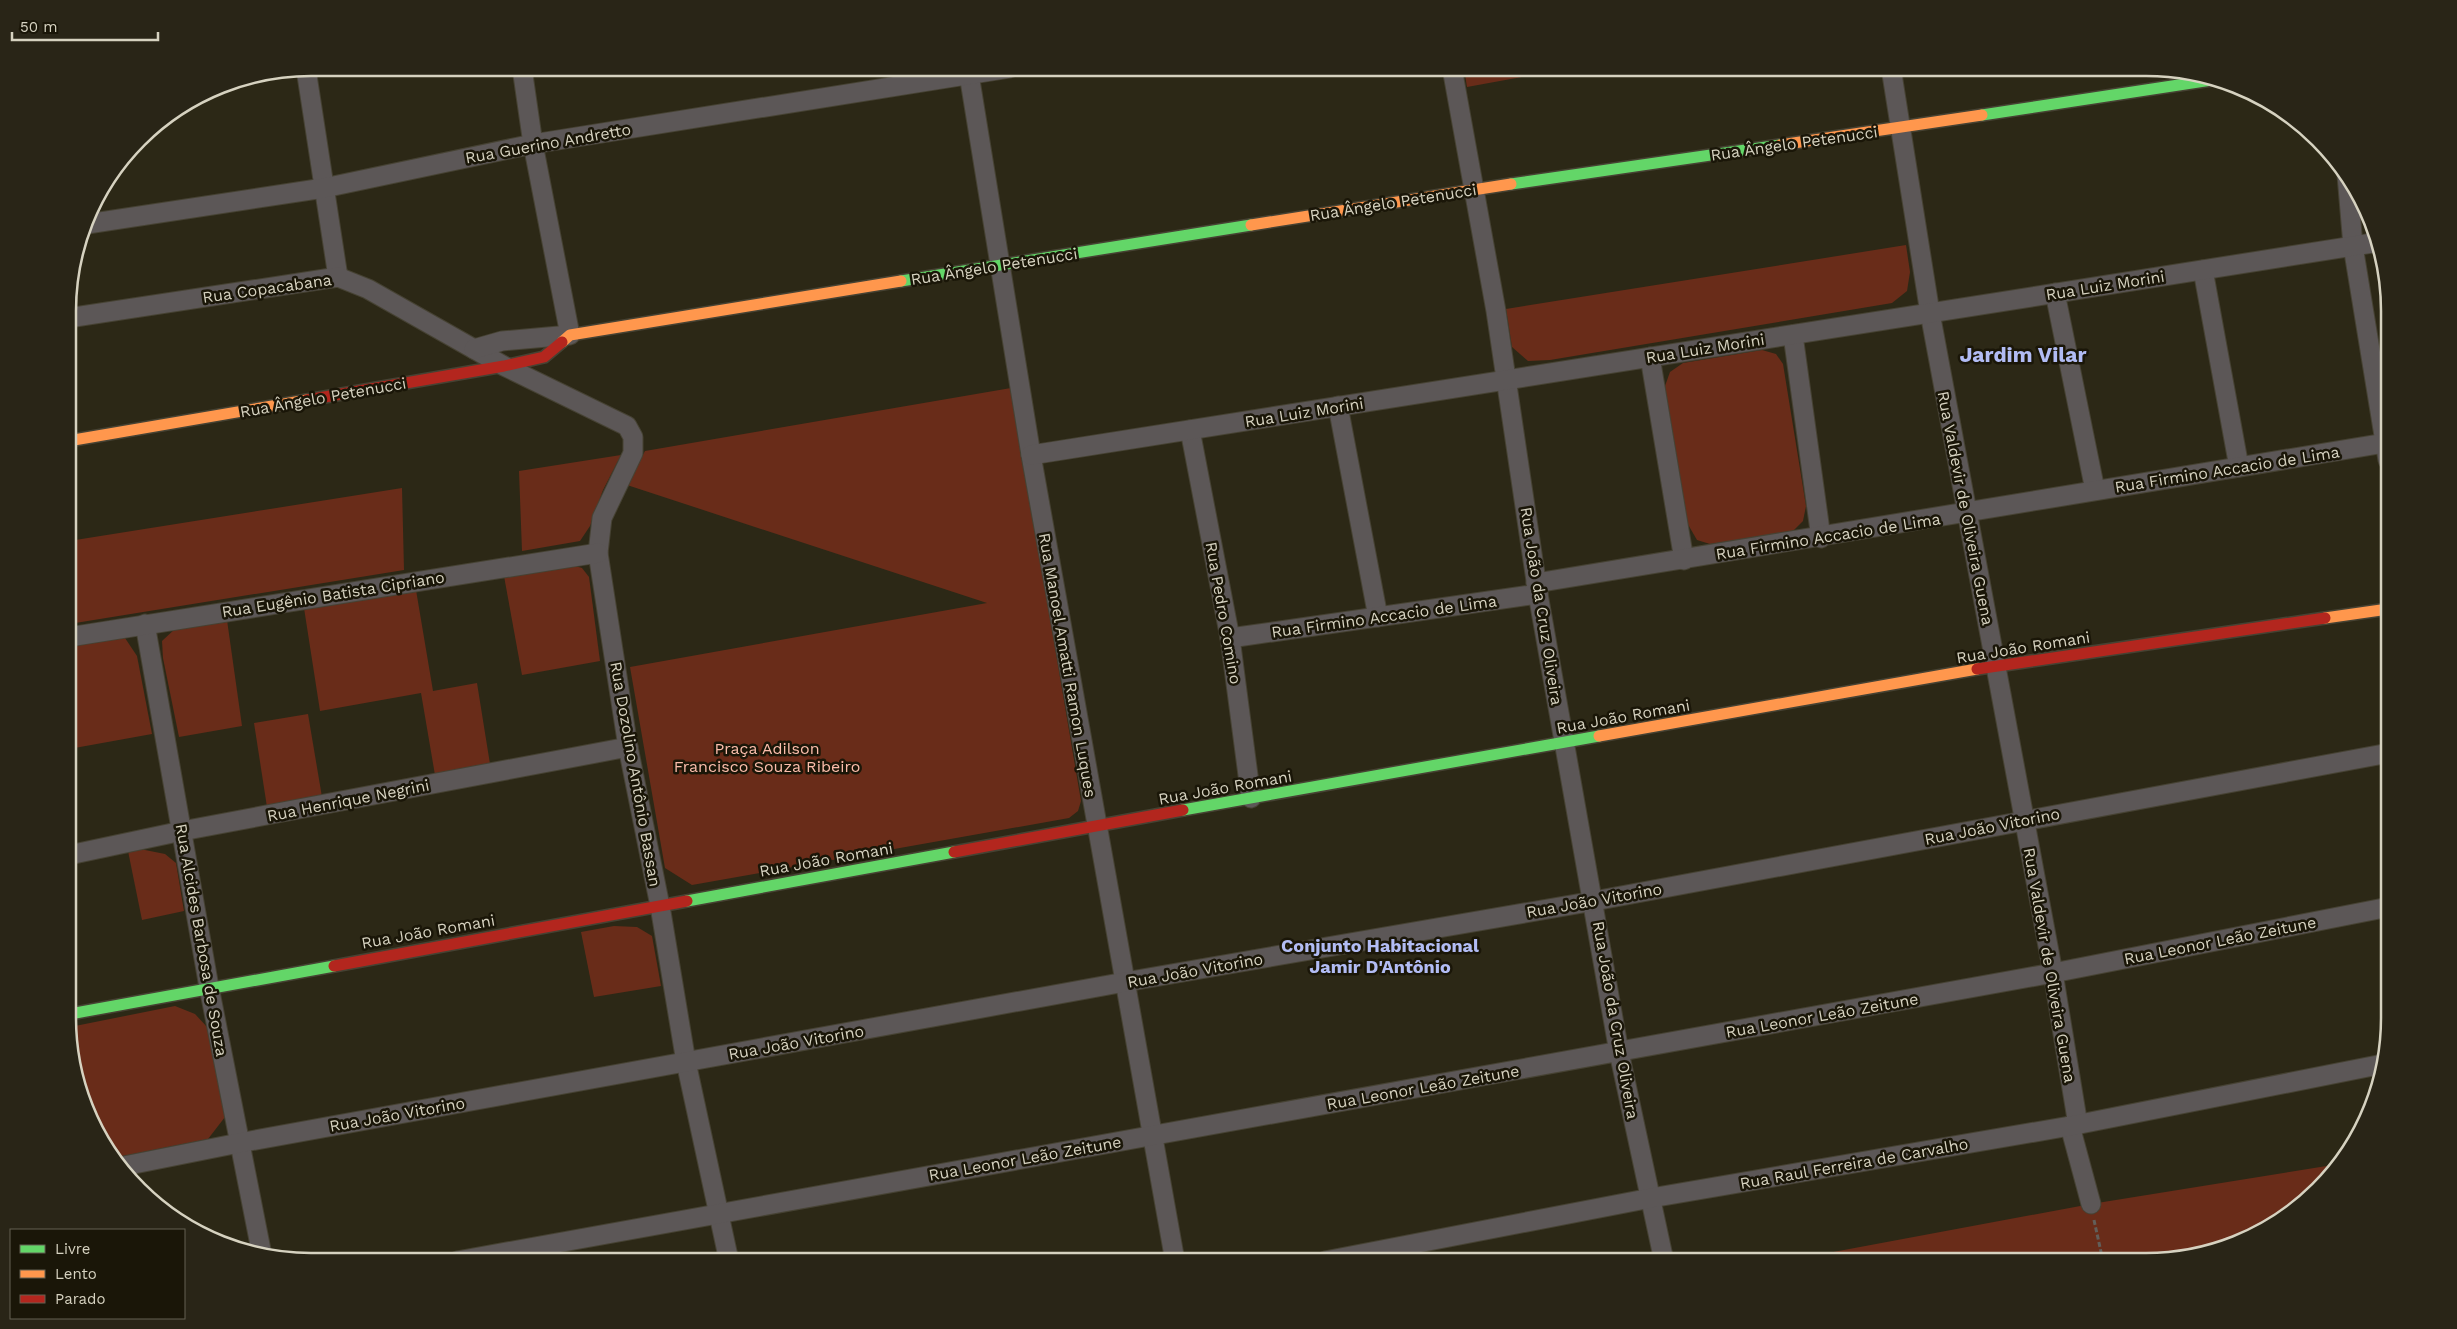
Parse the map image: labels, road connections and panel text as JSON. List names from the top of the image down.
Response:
{
  "streets": {
    "street": [
      "Rua Guerino Andretto",
      "Rua Ângelo Petenucci",
      "Rua Luiz Morini",
      "Rua Copacabana",
      "Rua Firmino Accacio de Lima",
      "Rua Valdevir de Oliveira Guena",
      "Rua Eugênio Batista Cipriano",
      "Rua João da Cruz Oliveira",
      "Rua Pedro Comino",
      "Rua João Romani",
      "Rua Manoel Amatti Ramon Luques",
      "Rua Dozolino Antônio Bassan",
      "Rua Henrique Negrini",
      "Rua João Vitorino",
      "Rua Alcides Barbosa de Souza",
      "Rua Leonor Leão Zeitune",
      "Rua Raul Ferreira de Carvalho"
    ]
  },
  "crossings": [
    ["Rua Ângelo Petenucci", "Rua Copacabana"],
    ["Rua Ângelo Petenucci", "Rua Valdevir de Oliveira Guena"],
    ["Rua Ângelo Petenucci", "Rua João da Cruz Oliveira"],
    ["Rua Ângelo Petenucci", "Rua Manoel Amatti Ramon Luques"],
    ["Rua Ângelo Petenucci", "Rua Dozolino Antônio Bassan"],
    ["Rua Luiz Morini", "Rua Valdevir de Oliveira Guena"],
    ["Rua Luiz Morini", "Rua João da Cruz Oliveira"],
    ["Rua Luiz Morini", "Rua Pedro Comino"],
    ["Rua Luiz Morini", "Rua Manoel Amatti Ramon Luques"],
    ["Rua Copacabana", "Rua Dozolino Antônio Bassan"],
    ["Rua Firmino Accacio de Lima", "Rua Valdevir de Oliveira Guena"],
    ["Rua Firmino Accacio de Lima", "Rua João da Cruz Oliveira"],
    ["Rua Firmino Accacio de Lima", "Rua Pedro Comino"],
    ["Rua Valdevir de Oliveira Guena", "Rua João Romani"],
    ["Rua Valdevir de Oliveira Guena", "Rua João Vitorino"],
    ["Rua Valdevir de Oliveira Guena", "Rua Leonor Leão Zeitune"],
    ["Rua Valdevir de Oliveira Guena", "Rua Raul Ferreira de Carvalho"],
    ["Rua Eugênio Batista Cipriano", "Rua Dozolino Antônio Bassan"],
    ["Rua Eugênio Batista Cipriano", "Rua Alcides Barbosa de Souza"],
    ["Rua João da Cruz Oliveira", "Rua João Romani"],
    ["Rua João da Cruz Oliveira", "Rua João Vitorino"],
    ["Rua João da Cruz Oliveira", "Rua Leonor Leão Zeitune"],
    ["Rua João da Cruz Oliveira", "Rua Raul Ferreira de Carvalho"],
    ["Rua Pedro Comino", "Rua João Romani"],
    ["Rua João Romani", "Rua Manoel Amatti Ramon Luques"],
    ["Rua João Romani", "Rua Dozolino Antônio Bassan"],
    ["Rua João Romani", "Rua Alcides Barbosa de Souza"],
    ["Rua Manoel Amatti Ramon Luques", "Rua João Vitorino"],
    ["Rua Manoel Amatti Ramon Luques", "Rua Leonor Leão Zeitune"],
    ["Rua Dozolino Antônio Bassan", "Rua Henrique Negrini"],
    ["Rua Dozolino Antônio Bassan", "Rua João Vitorino"],
    ["Rua Dozolino Antônio Bassan", "Rua Leonor Leão Zeitune"],
    ["Rua Henrique Negrini", "Rua Alcides Barbosa de Souza"],
    ["Rua João Vitorino", "Rua Alcides Barbosa de Souza"]
  ],
  "districts": ["Jardim Vilar", "Conjunto Habitacional Jamir D'Antônio"],
  "parks": ["Praça Adilson Francisco Souza Ribeiro"],
  "legend": ["Livre", "Lento", "Parado"],
  "scale_bar": "50 m"
}
